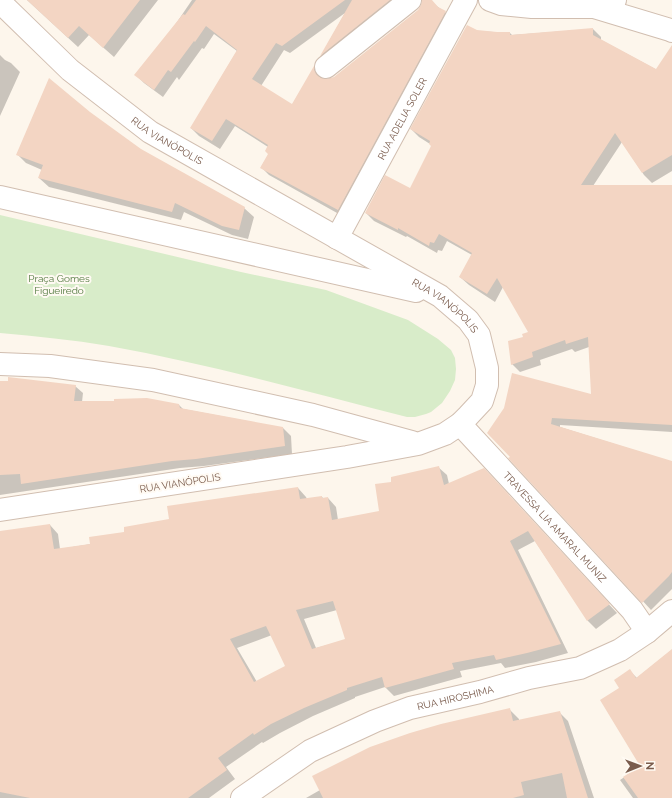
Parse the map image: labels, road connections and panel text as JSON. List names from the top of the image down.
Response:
{
  "streets": {
    "street": [
      "RUA ADELIA SOLER",
      "RUA VIANÓPOLIS",
      "TRAVESSA LIA AMARAL MUNIZ",
      "RUA HIROSHIMA"
    ]
  },
  "crossings": [
    ["RUA ADELIA SOLER", "RUA VIANÓPOLIS"],
    ["RUA VIANÓPOLIS", "TRAVESSA LIA AMARAL MUNIZ"],
    ["TRAVESSA LIA AMARAL MUNIZ", "RUA HIROSHIMA"]
  ],
  "parks": ["Praça Gomes Figueiredo"],
  "north": "right"
}
